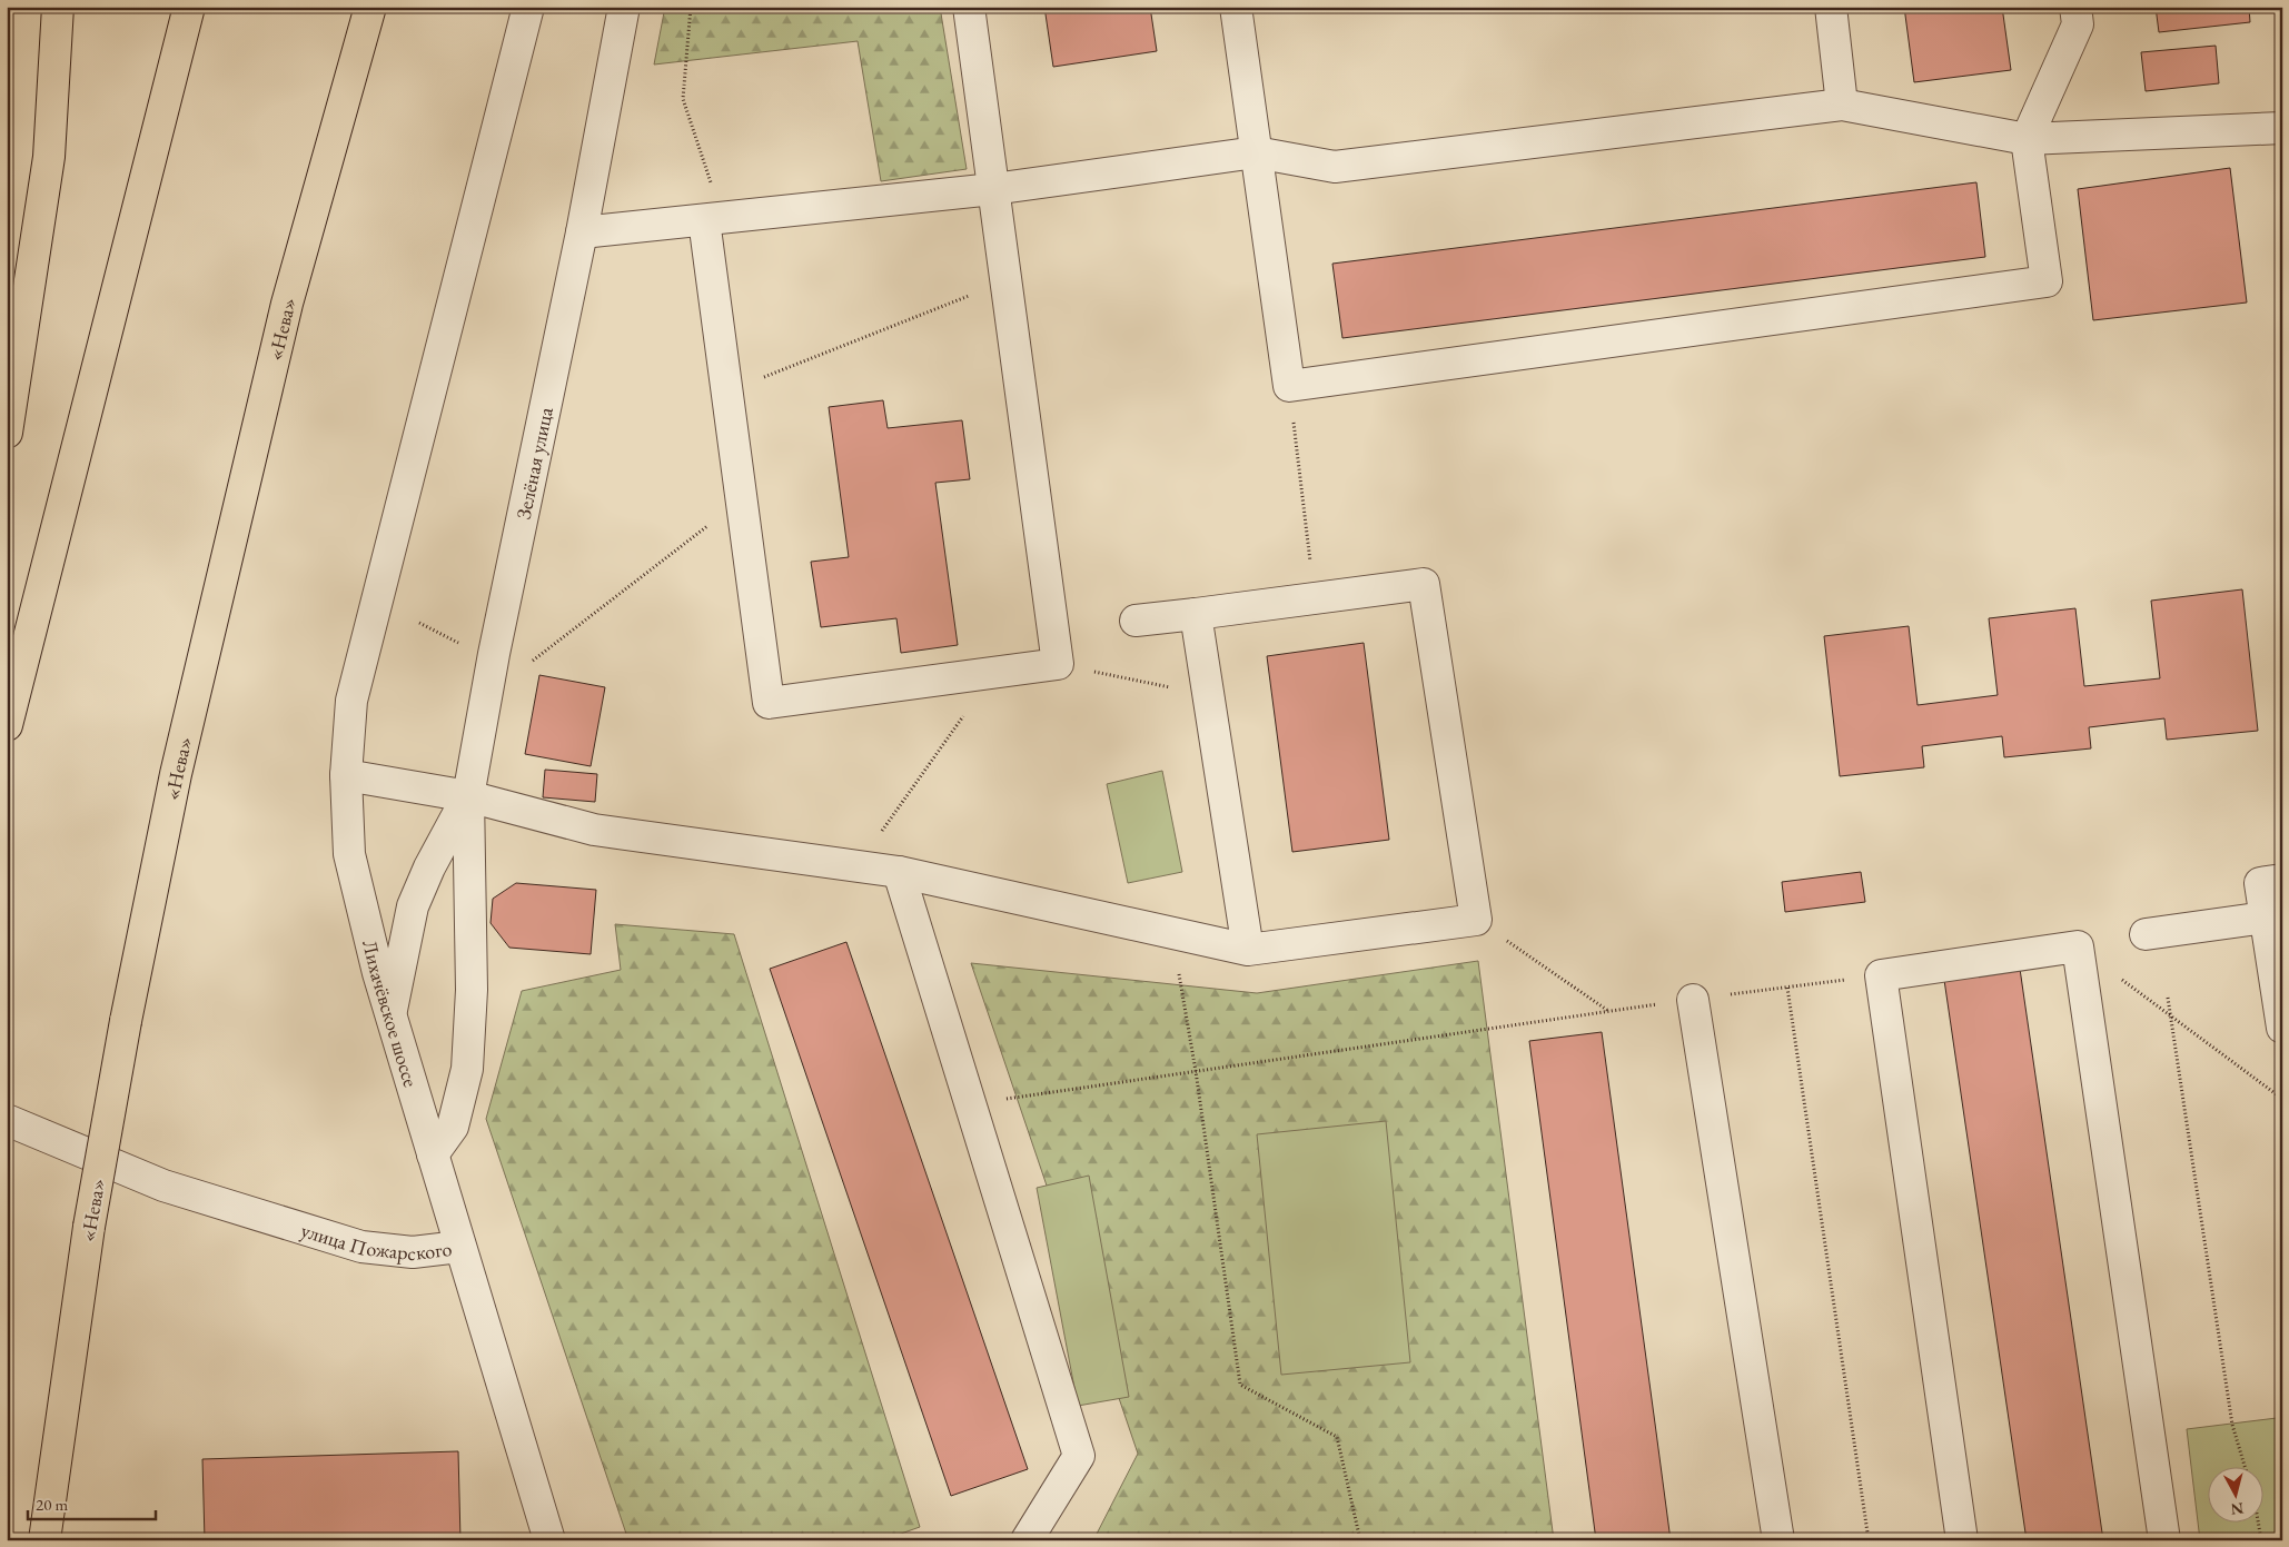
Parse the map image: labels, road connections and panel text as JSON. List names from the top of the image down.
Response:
{
  "streets": {
    "main road": ["«Нева»"],
    "street": ["Зелёная улица", "Лихачёвское шоссе", "улица Пожарского"]
  },
  "crossings": [
    ["Лихачёвское шоссе", "улица Пожарского"]
  ],
  "scale_bar": "20 m",
  "north": "bottom"
}
